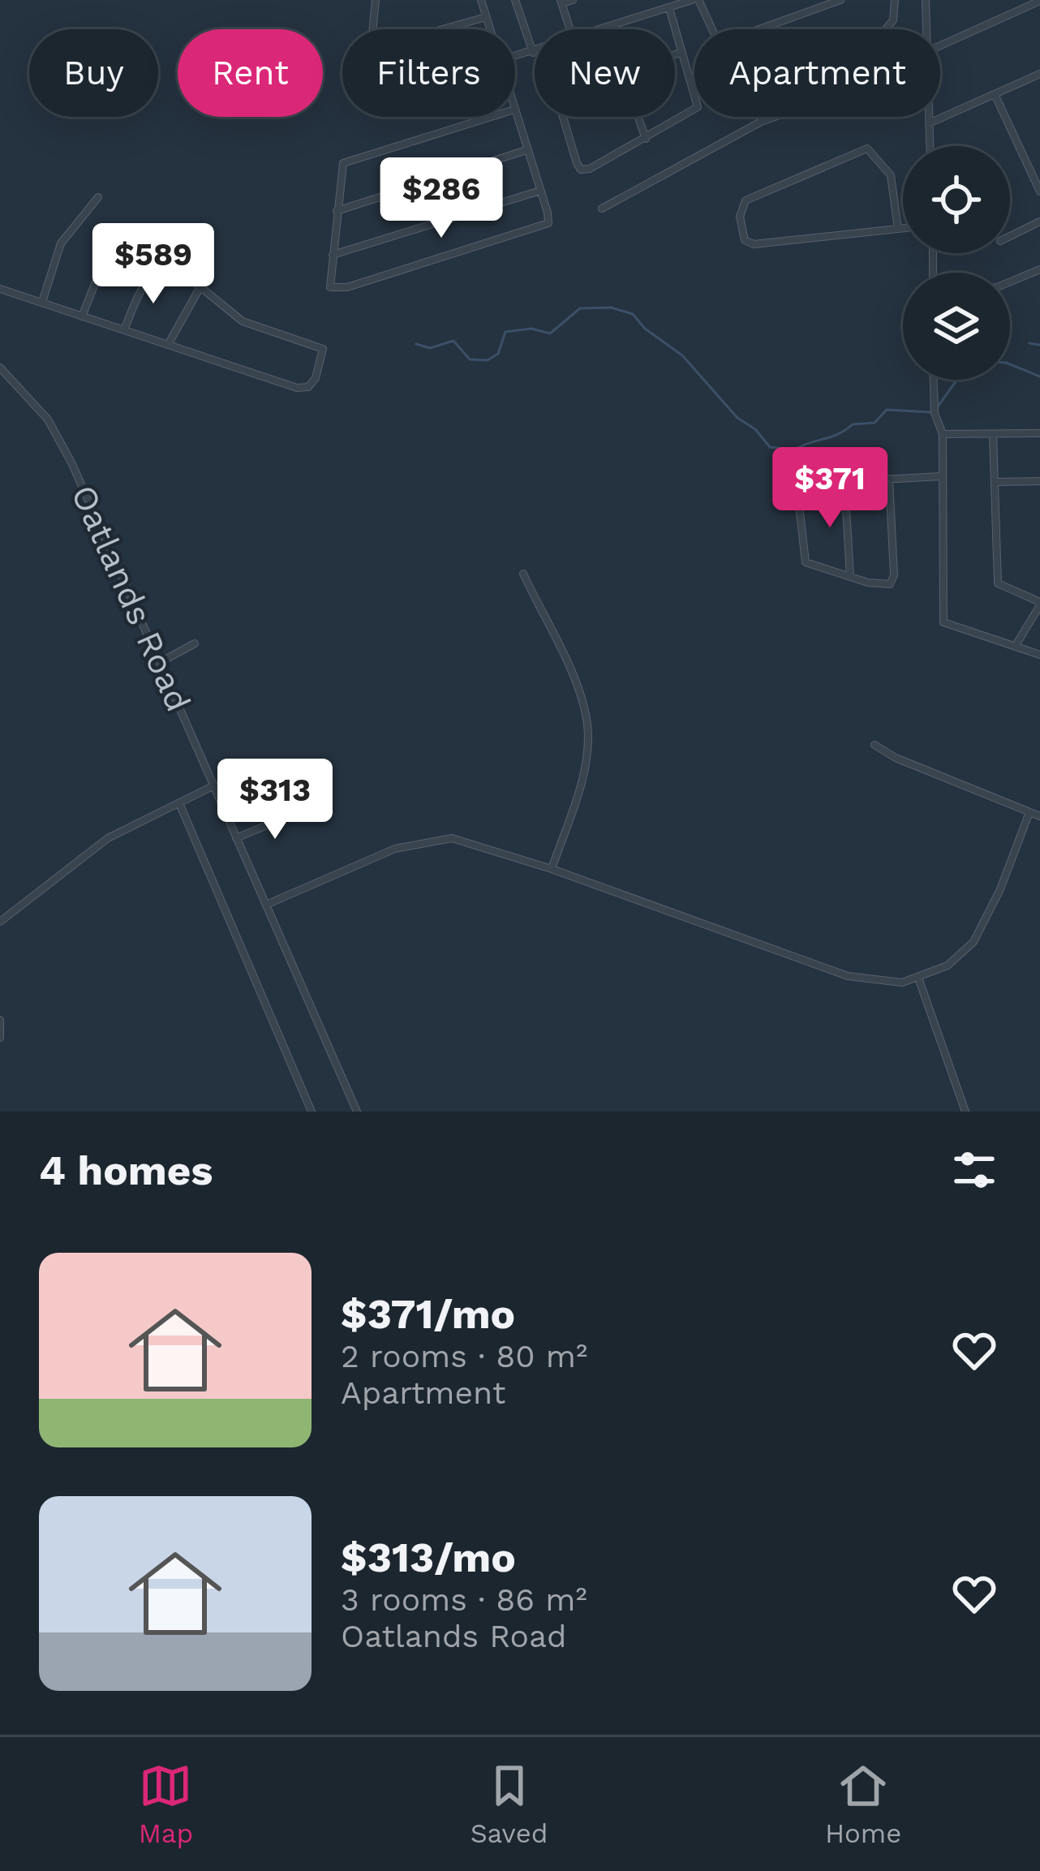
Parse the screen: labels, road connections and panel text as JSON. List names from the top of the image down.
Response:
{
  "streets": {
    "street": ["Oatlands Road"]
  },
  "page": {
    "chip": [
      "Buy",
      "Rent",
      "Filters",
      "New",
      "Apartment"
    ],
    "price": [
      "$286",
      "$589",
      "$371",
      "$313"
    ],
    "heading": "4 homes",
    "list": [
      {
        "name": "$371/mo",
        "note": "2 rooms · 80 m² · Apartment"
      },
      {
        "name": "$313/mo",
        "note": "3 rooms · 86 m² · Oatlands Road"
      }
    ],
    "tabs": ["Map", "Saved", "Home"]
  }
}
